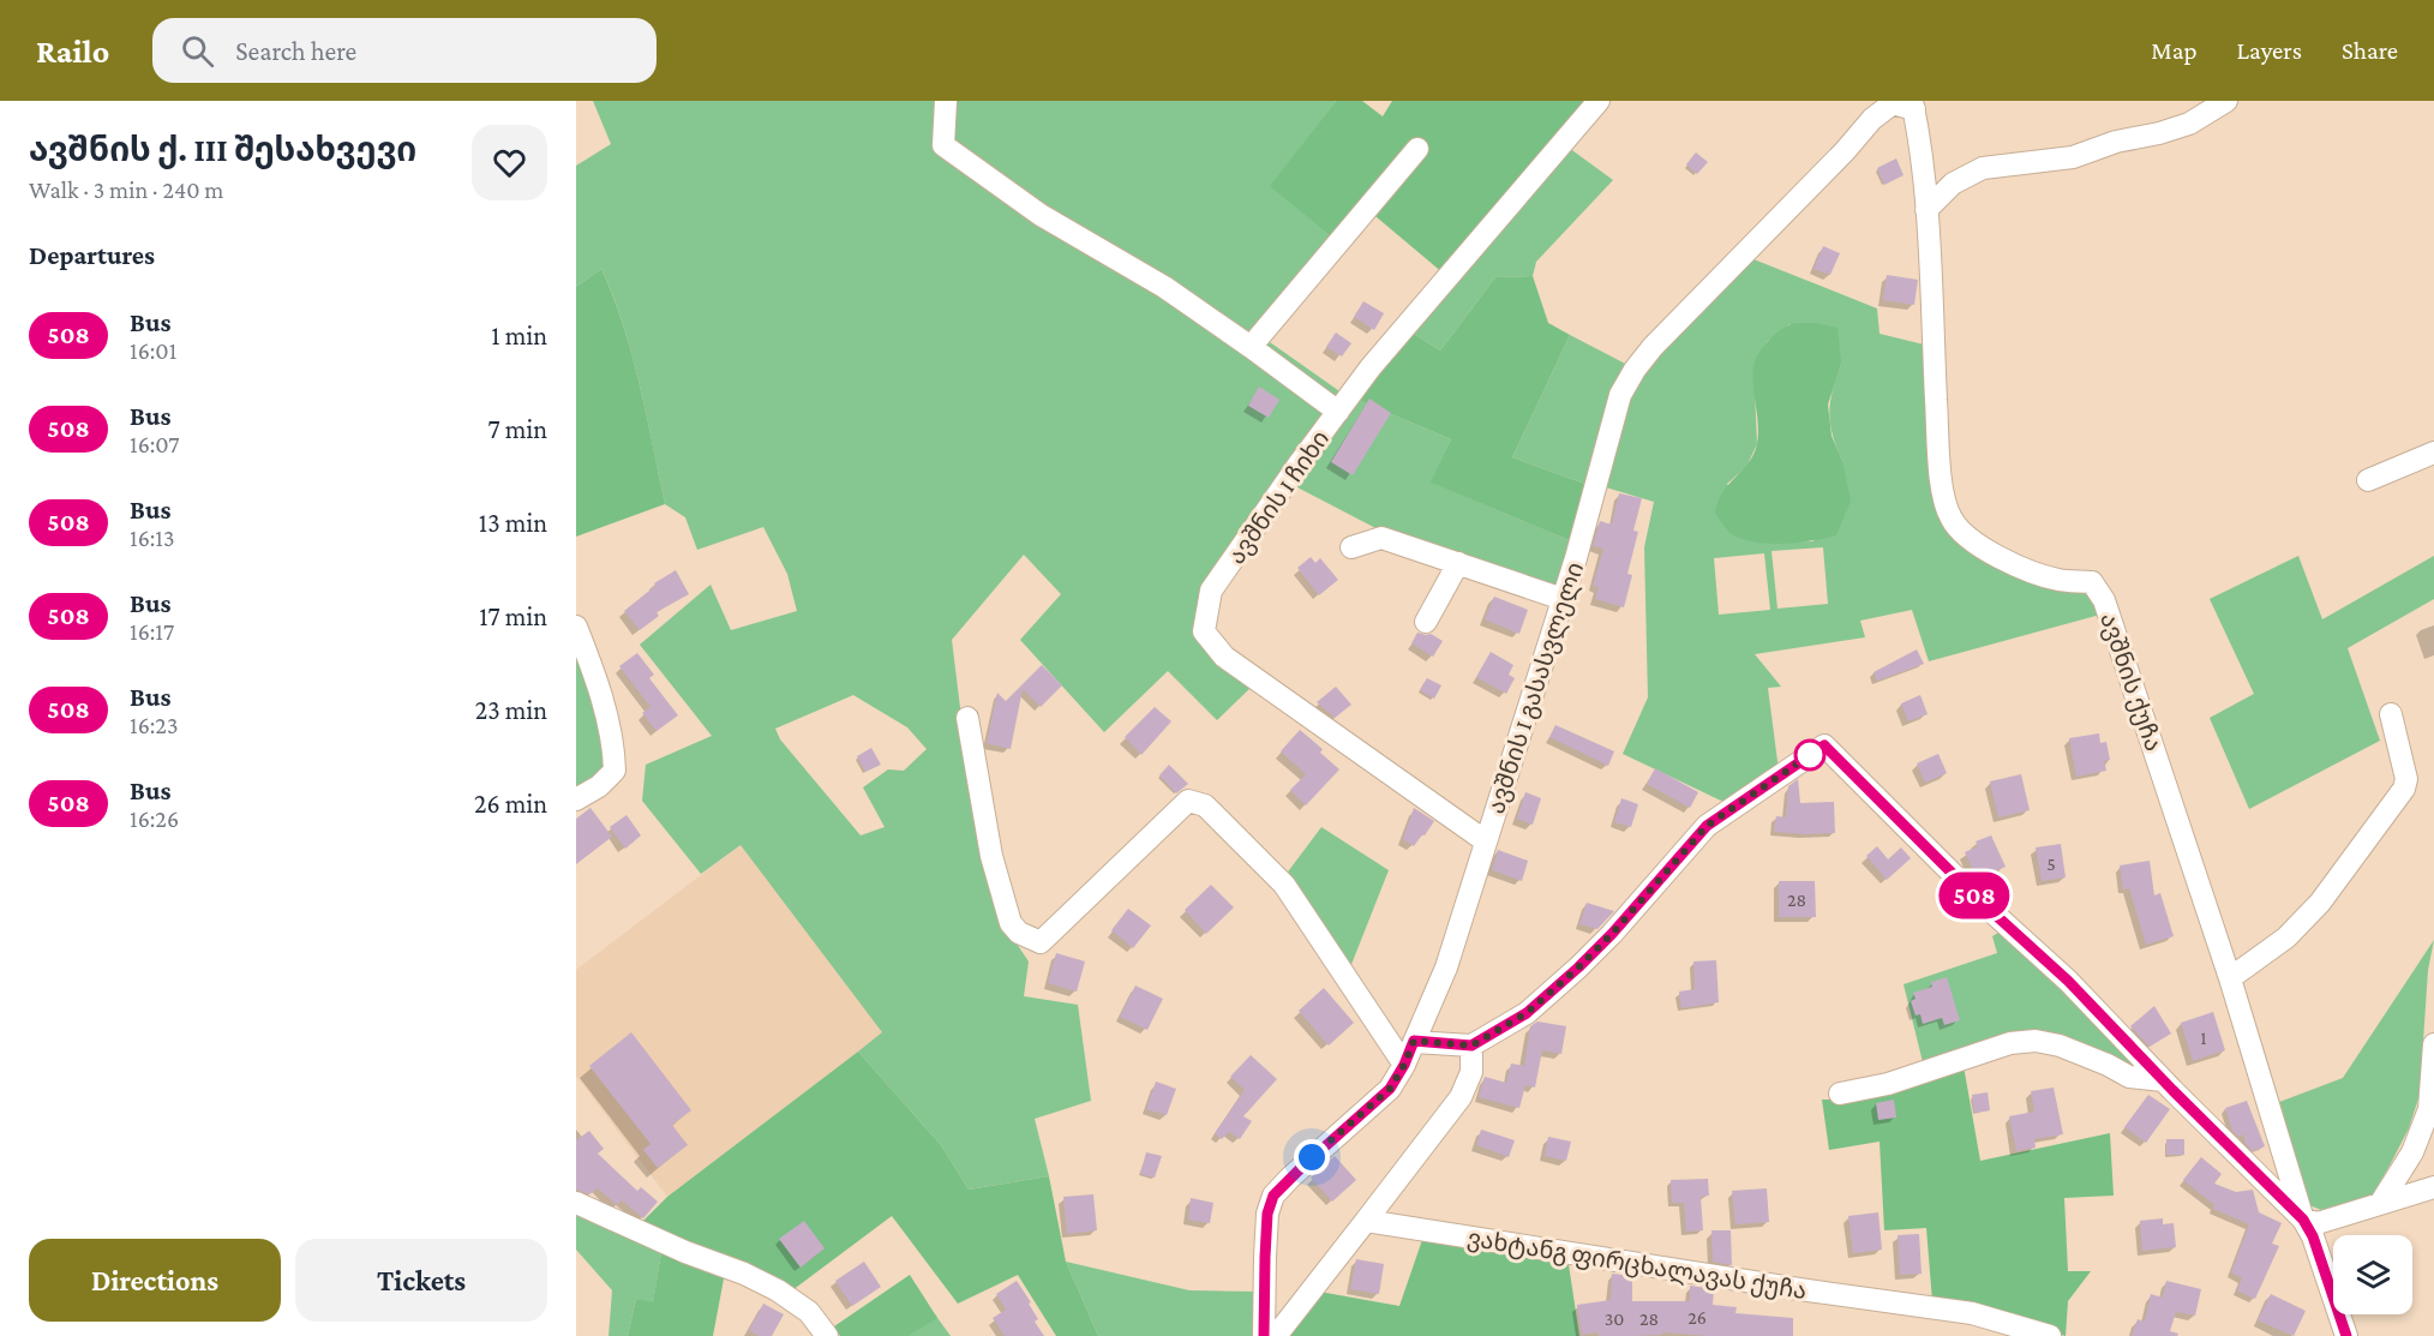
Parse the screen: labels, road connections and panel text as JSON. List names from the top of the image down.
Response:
{
  "streets": {
    "street": [
      "ავშნის I ჩიხი",
      "ავშნის ქუჩა",
      "ავშნის I გასასვლელი",
      "ვახტანგ ფირცხალავას ქუჩა"
    ]
  },
  "crossings": [
    ["ავშნის I ჩიხი", "ავშნის I გასასვლელი"],
    ["ავშნის ქუჩა", "ავშნის I გასასვლელი"]
  ],
  "lines": ["bus line 508"],
  "house_numbers": [
    "5",
    "28",
    "1",
    "26",
    "30",
    "28"
  ],
  "page": {
    "header": "Railo",
    "search": "Search here",
    "nav": ["Map", "Layers", "Share"],
    "heading": [
      ["ავშნის ქ. III შესახვევი", "Walk · 3 min · 240 m"],
      "Departures"
    ],
    "on_map": "508",
    "list": [
      {
        "mark": "508",
        "name": "Bus",
        "note": "16:01",
        "value": "1 min"
      },
      {
        "mark": "508",
        "name": "Bus",
        "note": "16:07",
        "value": "7 min"
      },
      {
        "mark": "508",
        "name": "Bus",
        "note": "16:13",
        "value": "13 min"
      },
      {
        "mark": "508",
        "name": "Bus",
        "note": "16:17",
        "value": "17 min"
      },
      {
        "mark": "508",
        "name": "Bus",
        "note": "16:23",
        "value": "23 min"
      },
      {
        "mark": "508",
        "name": "Bus",
        "note": "16:26",
        "value": "26 min"
      }
    ],
    "buttons": ["Directions", "Tickets"]
  }
}
